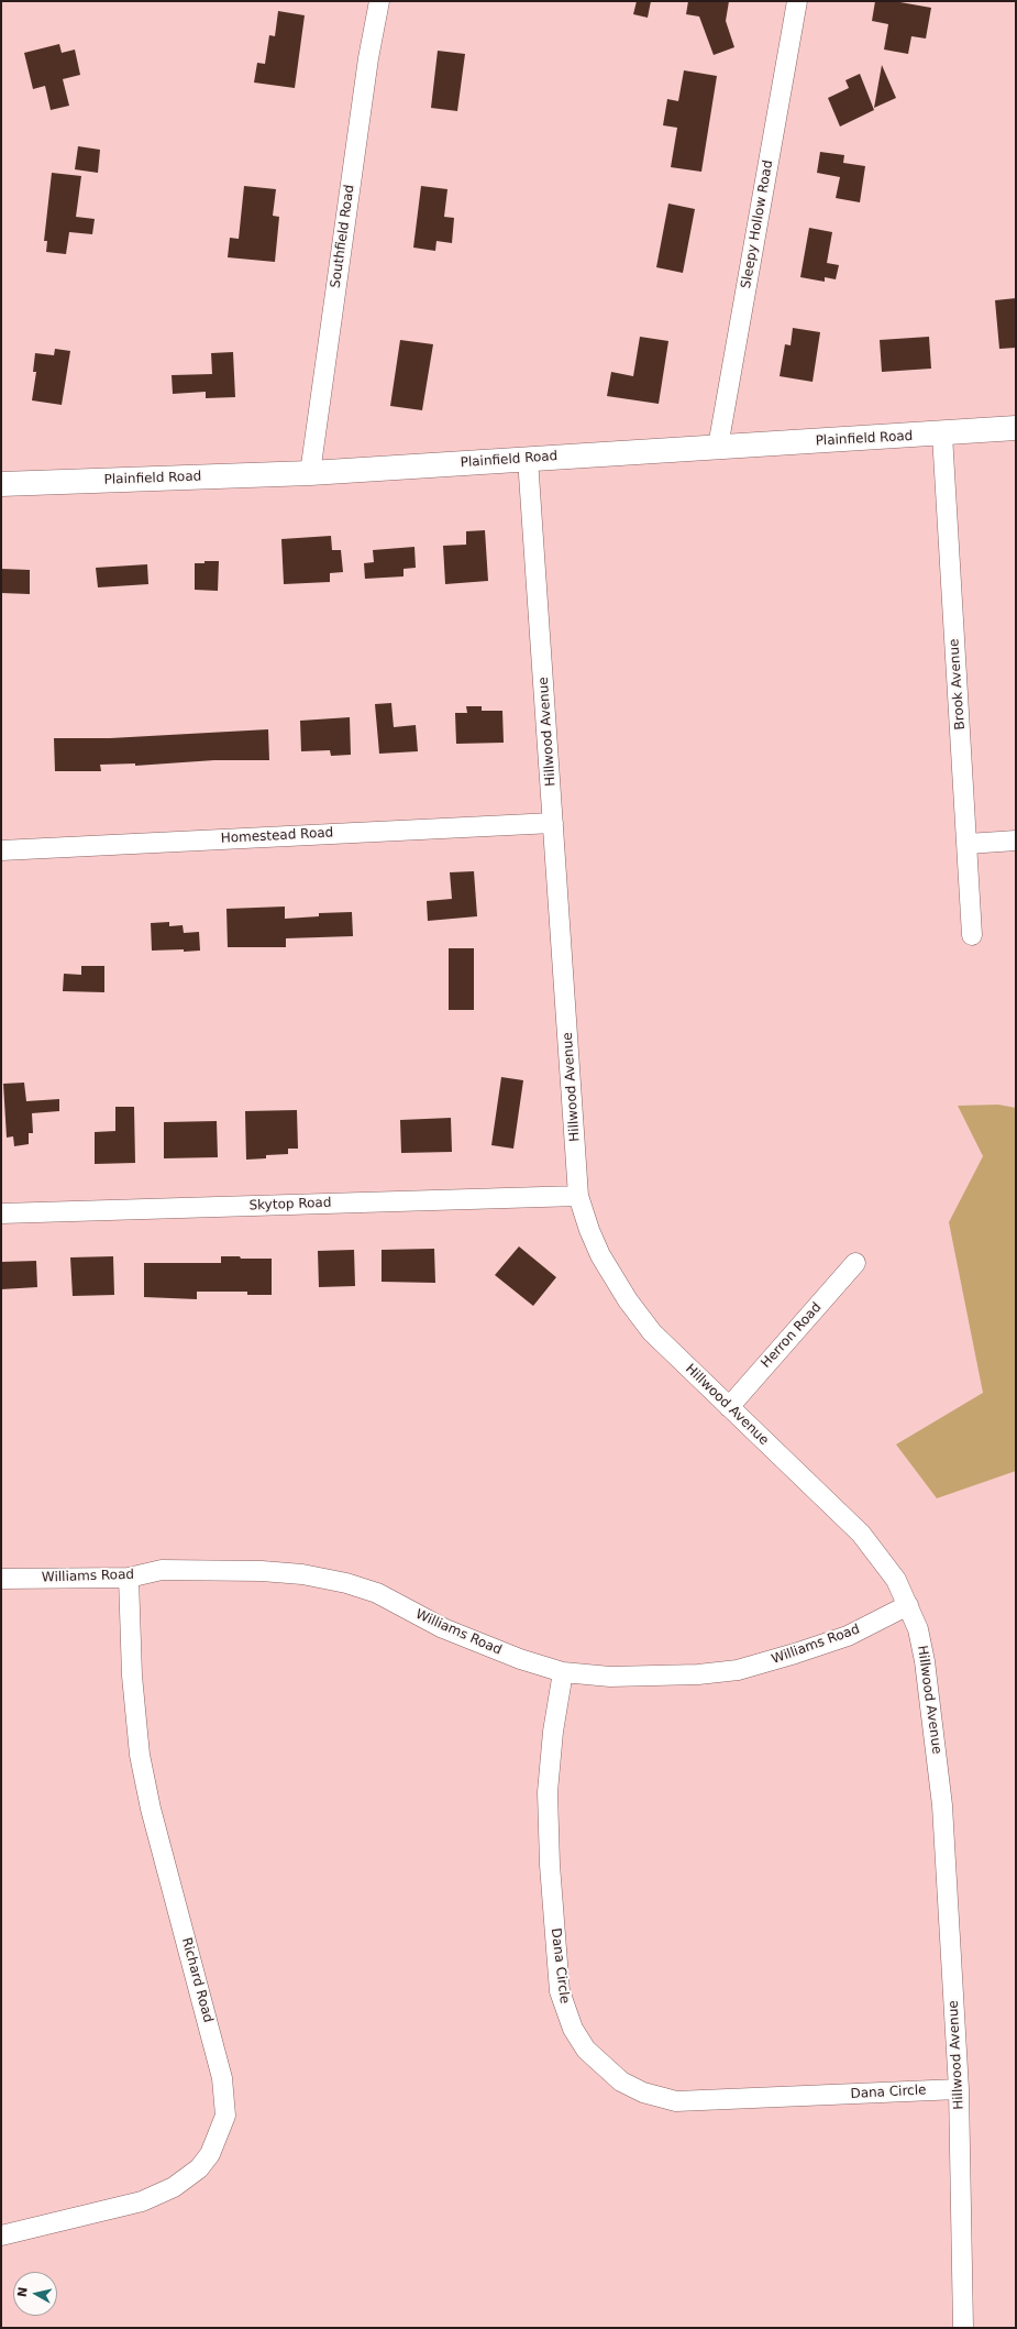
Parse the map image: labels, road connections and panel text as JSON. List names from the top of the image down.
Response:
{
  "streets": {
    "street": [
      "Sleepy Hollow Road",
      "Southfield Road",
      "Plainfield Road",
      "Brook Avenue",
      "Hillwood Avenue",
      "Homestead Road",
      "Skytop Road",
      "Herron Road",
      "Williams Road",
      "Dana Circle",
      "Richard Road"
    ]
  },
  "crossings": [
    ["Sleepy Hollow Road", "Plainfield Road"],
    ["Southfield Road", "Plainfield Road"],
    ["Plainfield Road", "Brook Avenue"],
    ["Plainfield Road", "Hillwood Avenue"],
    ["Hillwood Avenue", "Homestead Road"],
    ["Hillwood Avenue", "Skytop Road"],
    ["Hillwood Avenue", "Herron Road"],
    ["Hillwood Avenue", "Williams Road"],
    ["Hillwood Avenue", "Dana Circle"],
    ["Williams Road", "Dana Circle"],
    ["Williams Road", "Richard Road"]
  ],
  "north": "left"
}
